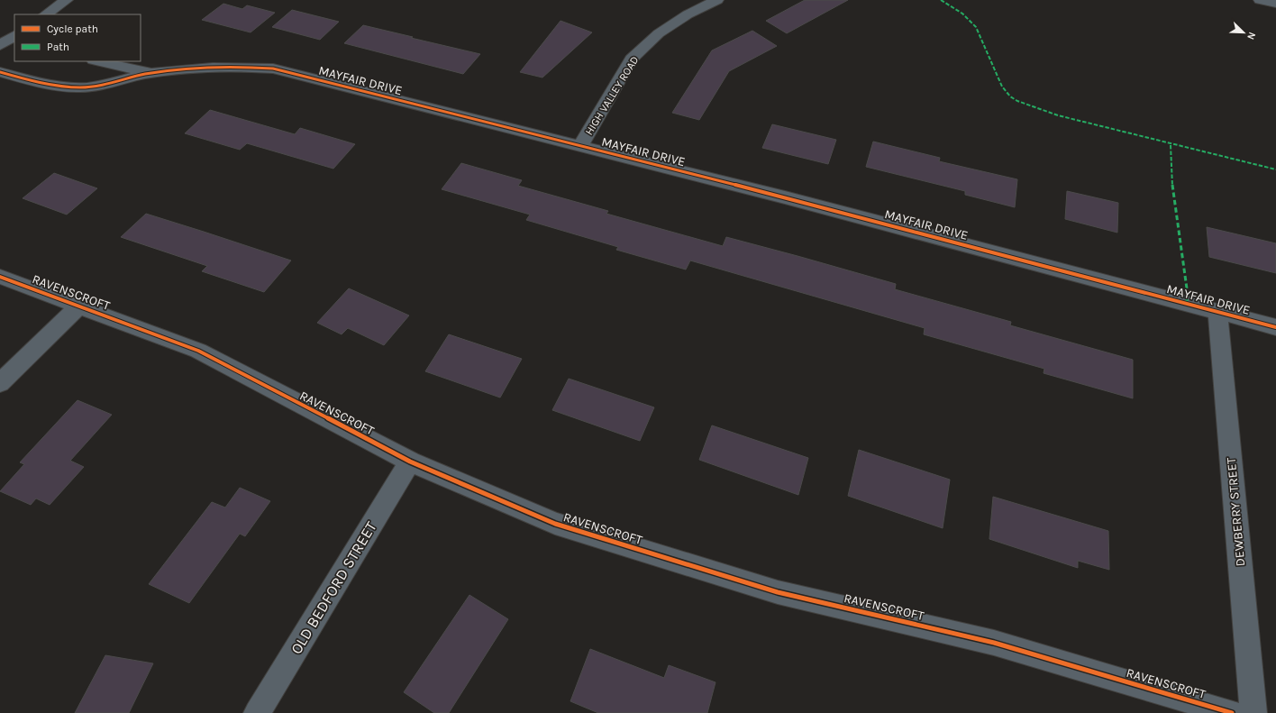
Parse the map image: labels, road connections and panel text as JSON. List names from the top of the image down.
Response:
{
  "streets": {
    "street": [
      "MAYFAIR DRIVE",
      "HIGH VALLEY ROAD",
      "RAVENSCROFT",
      "DEWBERRY STREET",
      "OLD BEDFORD STREET"
    ]
  },
  "crossings": [
    ["MAYFAIR DRIVE", "HIGH VALLEY ROAD"],
    ["MAYFAIR DRIVE", "DEWBERRY STREET"],
    ["RAVENSCROFT", "OLD BEDFORD STREET"]
  ],
  "legend": ["Cycle path", "Path"],
  "north": "bottom right"
}
